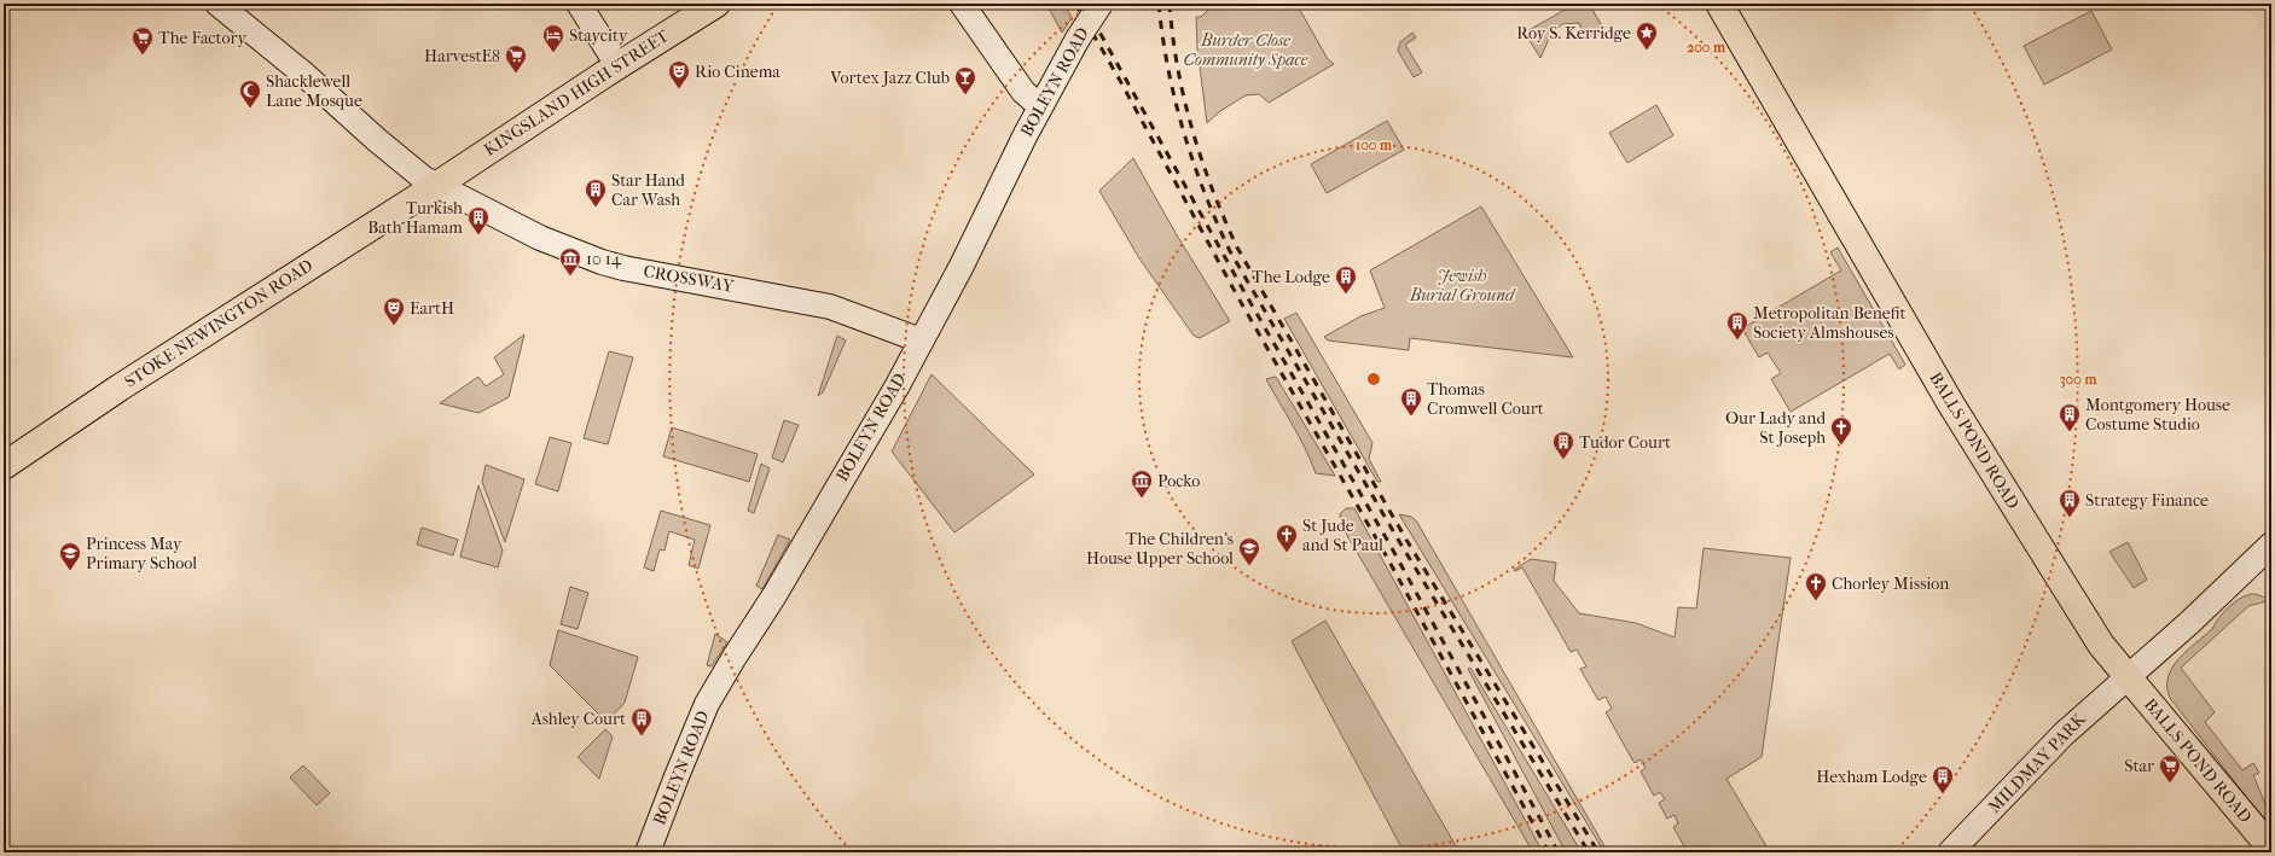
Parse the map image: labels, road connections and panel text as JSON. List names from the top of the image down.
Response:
{
  "streets": {
    "main road": ["KINGSLAND HIGH STREET", "STOKE NEWINGTON ROAD", "BALLS POND ROAD"],
    "street": ["BOLEYN ROAD", "CROSSWAY", "MILDMAY PARK"]
  },
  "crossings": [
    ["BOLEYN ROAD", "CROSSWAY"],
    ["KINGSLAND HIGH STREET", "CROSSWAY"],
    ["KINGSLAND HIGH STREET", "STOKE NEWINGTON ROAD"],
    ["CROSSWAY", "STOKE NEWINGTON ROAD"],
    ["BALLS POND ROAD", "MILDMAY PARK"]
  ],
  "parks": ["Burder Close Community Space", "Jewish Burial Ground"],
  "places": {
    "place": ["Roy S. Kerridge"],
    "hotel": ["Staycity"],
    "supermarket": ["The Factory", "HarvestE8", "Star"],
    "theatre": ["Rio Cinema", "EartH"],
    "bar": ["Vortex Jazz Club"],
    "mosque": ["Shacklewell Lane Mosque"],
    "building": [
      "Star Hand Car Wash",
      "Turkish Bath Hamam",
      "The Lodge",
      "Metropolitan Benefit Society Almshouses",
      "Thomas Cromwell Court",
      "Montgomery House Costume Studio",
      "Tudor Court",
      "Strategy Finance",
      "Ashley Court",
      "Hexham Lodge"
    ],
    "museum": ["10 14", "Pocko"],
    "church": ["Our Lady and St Joseph", "St Jude and St Paul", "Chorley Mission"],
    "school or university": ["The Children's House Upper School", "Princess May Primary School"]
  },
  "rings": ["200 m", "100 m", "300 m"]
}
